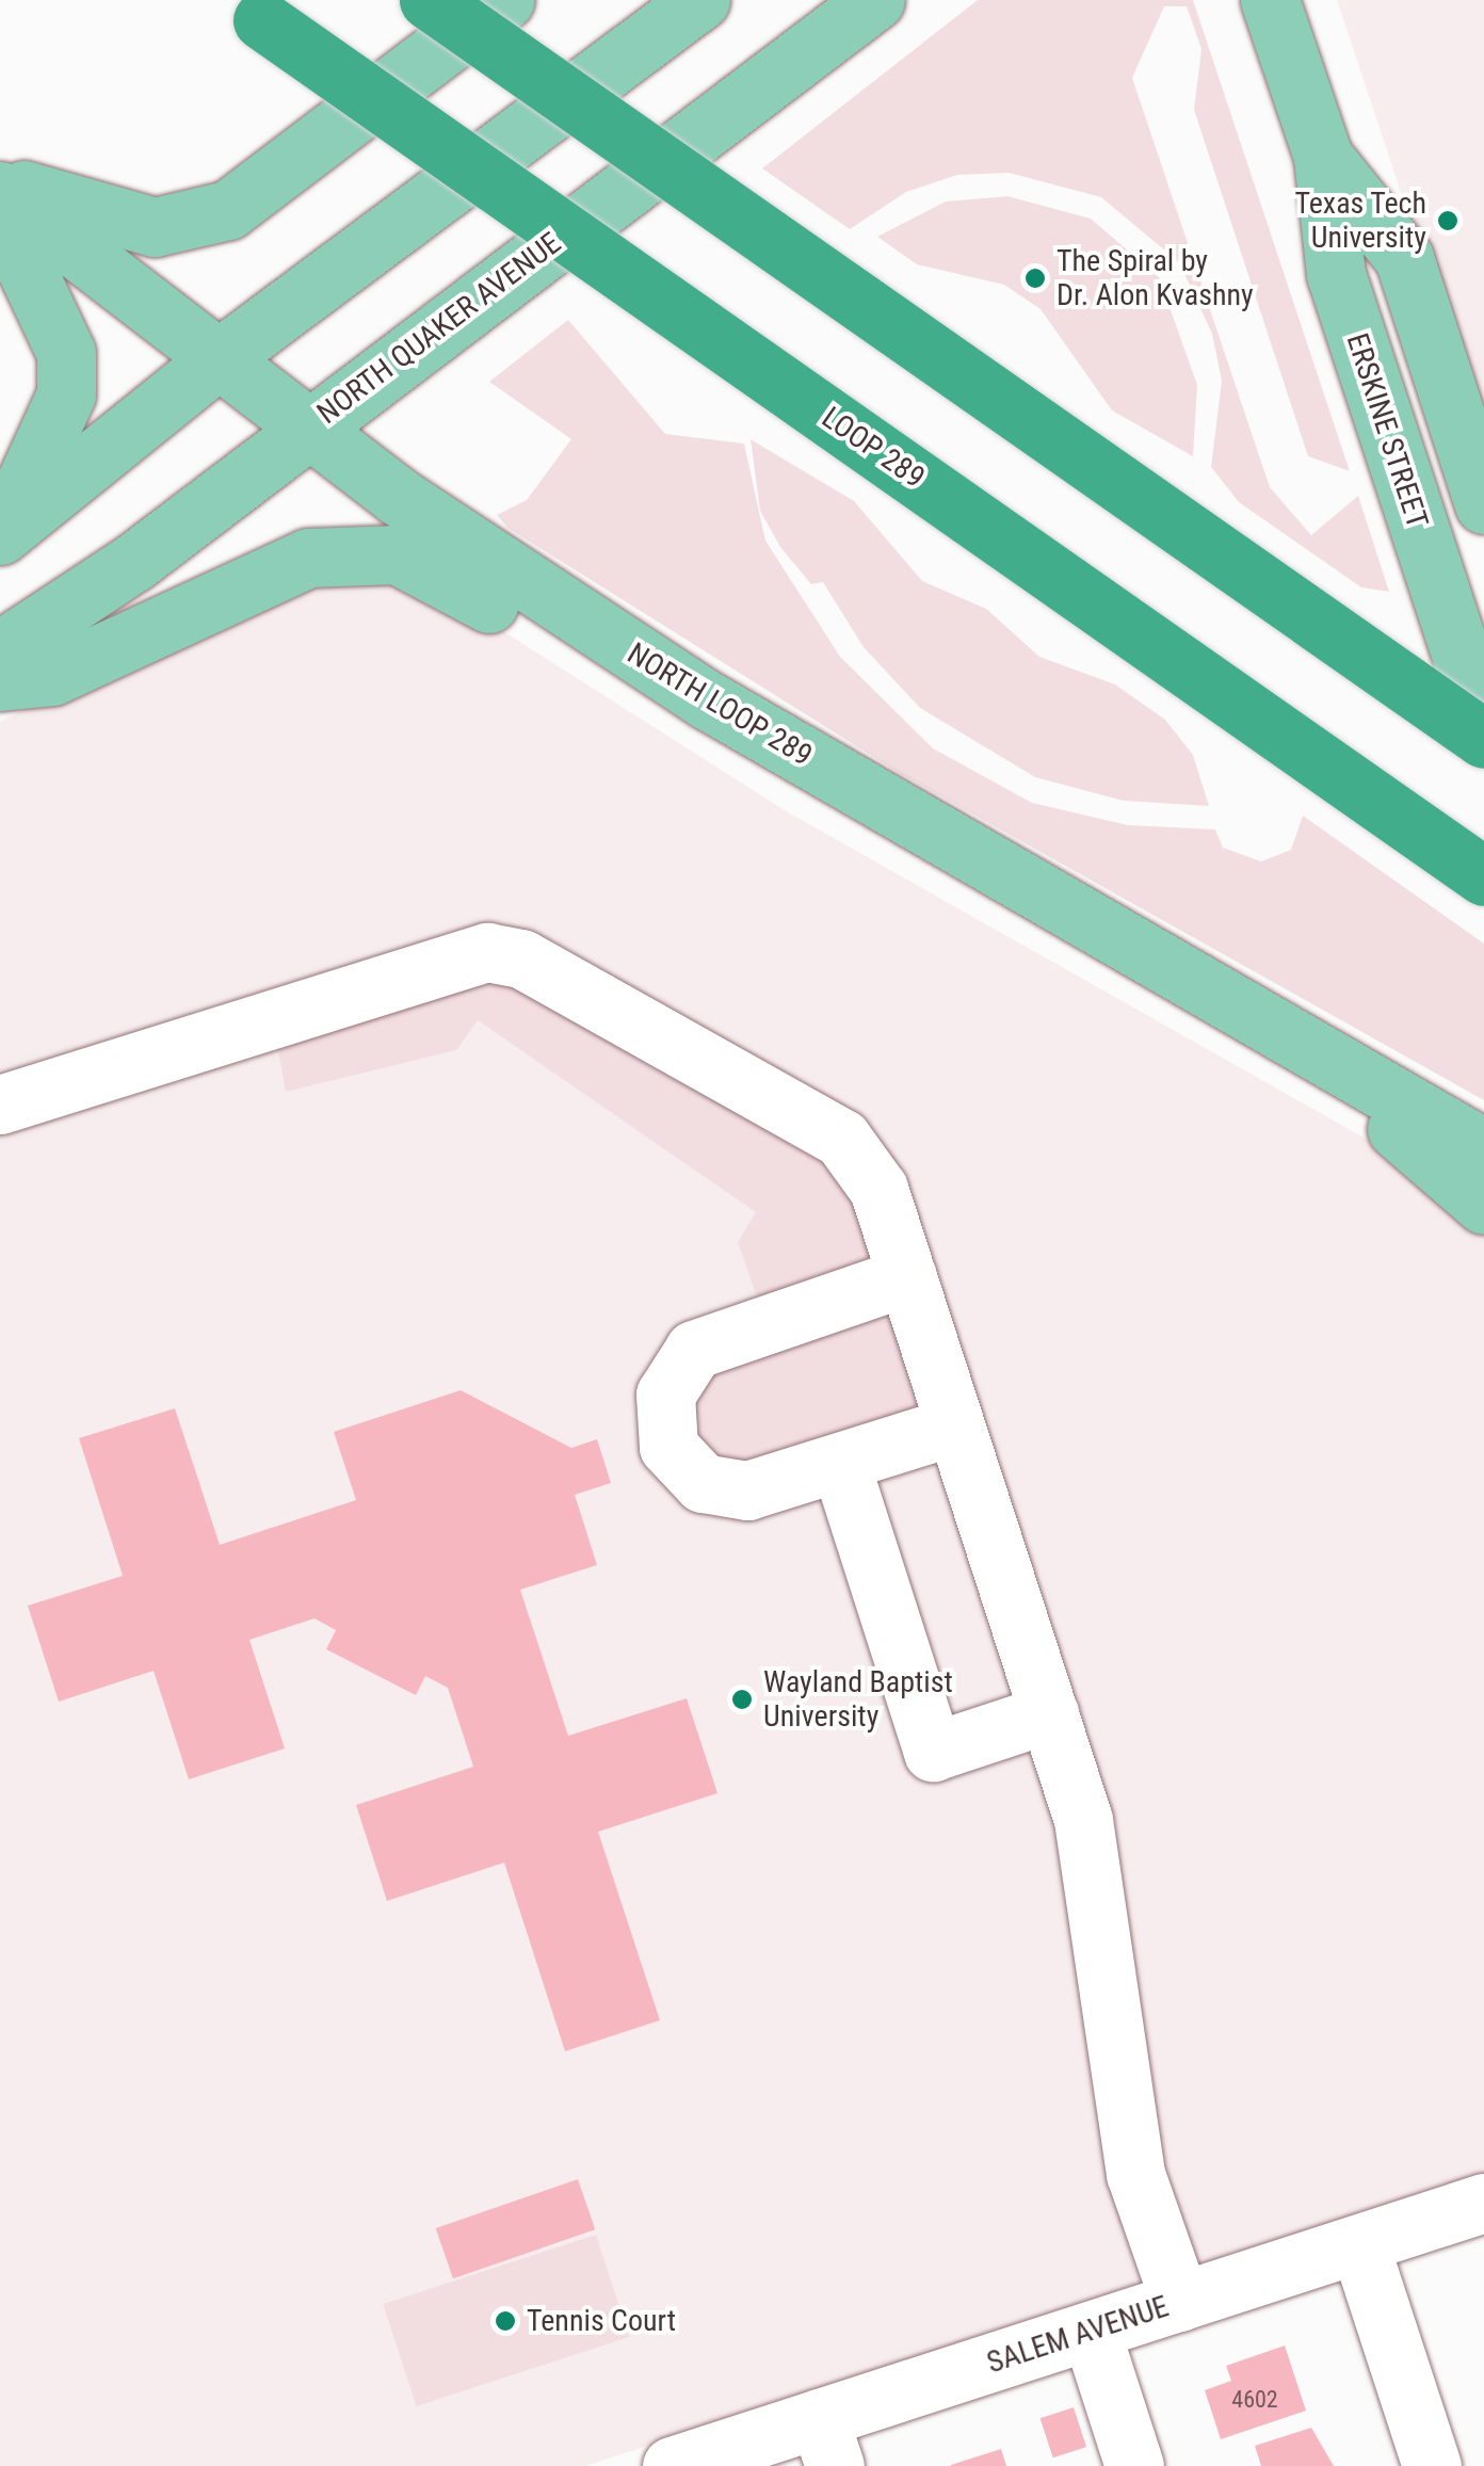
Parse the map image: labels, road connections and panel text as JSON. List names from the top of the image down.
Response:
{
  "streets": {
    "highway": ["LOOP 289"],
    "main road": ["NORTH QUAKER AVENUE", "ERSKINE STREET", "NORTH LOOP 289"],
    "street": ["SALEM AVENUE"]
  },
  "crossings": [
    ["NORTH QUAKER AVENUE", "NORTH LOOP 289"]
  ],
  "places": [
    "Texas Tech University",
    "The Spiral by Dr. Alon Kvashny",
    "Wayland Baptist University",
    "Tennis Court"
  ],
  "house_numbers": ["4602"]
}
